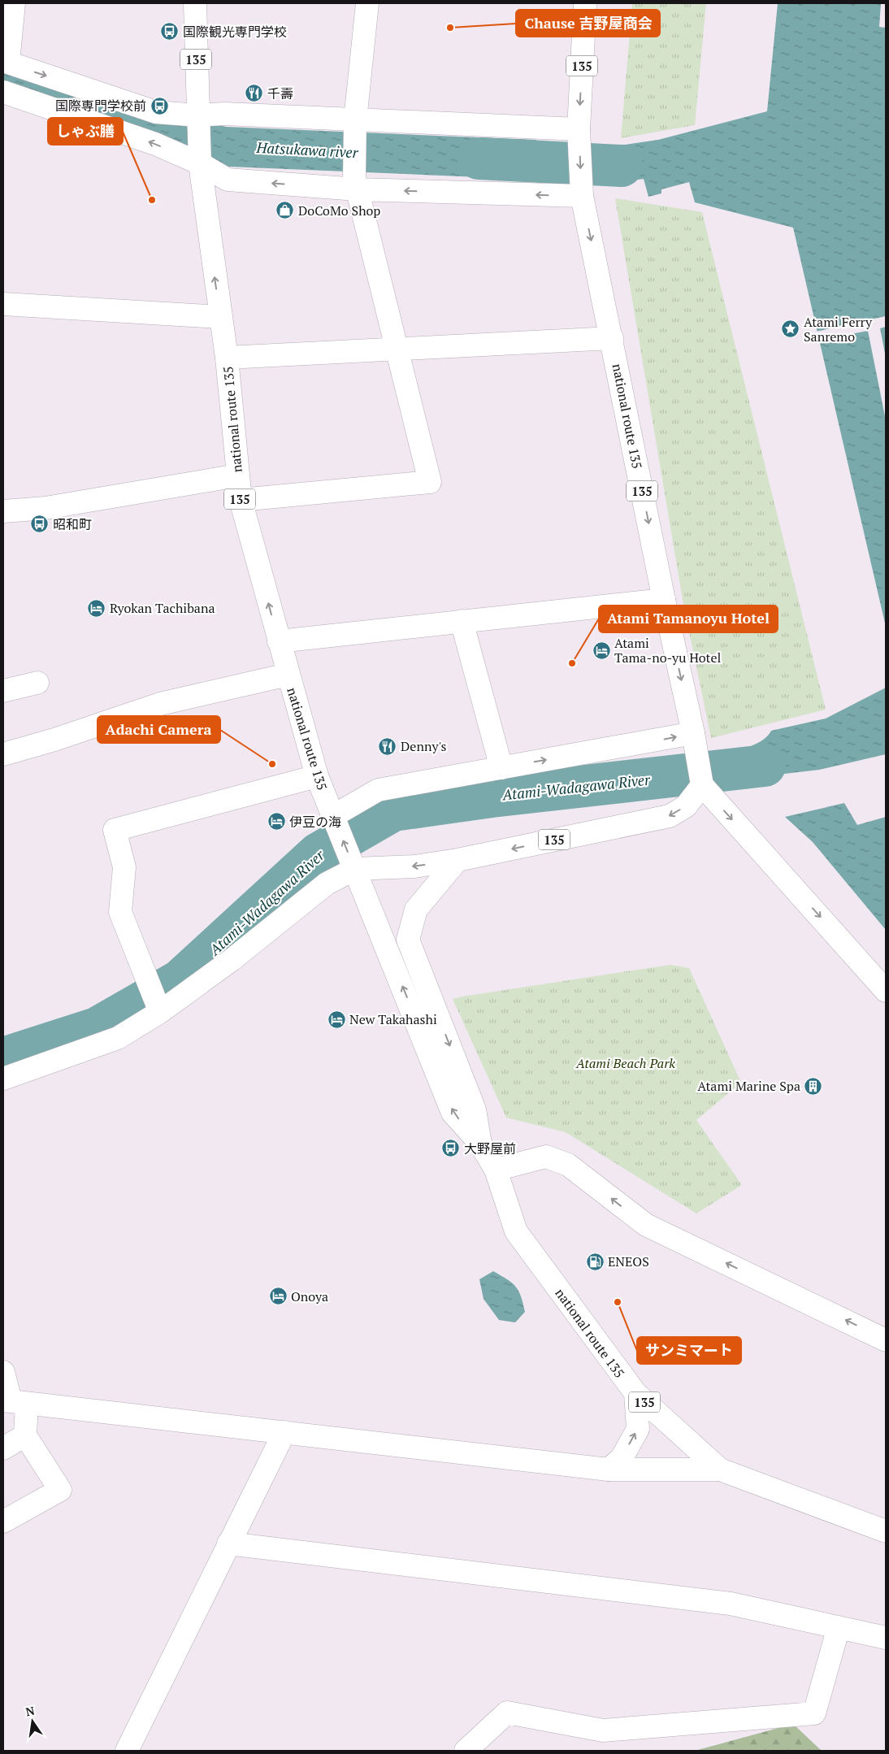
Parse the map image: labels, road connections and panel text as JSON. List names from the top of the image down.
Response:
{
  "streets": {
    "main road": ["135", "national route 135"]
  },
  "crossings": [
    ["135", "national route 135"]
  ],
  "water": ["Hatsukawa river", "Atami-Wadagawa River"],
  "parks": ["Atami Beach Park"],
  "places": {
    "other": [
      "Chause 吉野屋商会",
      "しゃぶ膳",
      "Atami Tamanoyu Hotel",
      "Adachi Camera",
      "サンミマート"
    ],
    "bus stop": [
      "国際観光専門学校",
      "国際専門学校前",
      "昭和町",
      "大野屋前"
    ],
    "restaurant": ["千壽", "Denny's"],
    "shop": ["DoCoMo Shop"],
    "place": ["Atami Ferry Sanremo"],
    "hotel": [
      "Ryokan Tachibana",
      "Atami Tama-no-yu Hotel",
      "伊豆の海",
      "New Takahashi",
      "Onoya"
    ],
    "building": ["Atami Marine Spa"],
    "fuel station": ["ENEOS"]
  },
  "north": "top"
}
